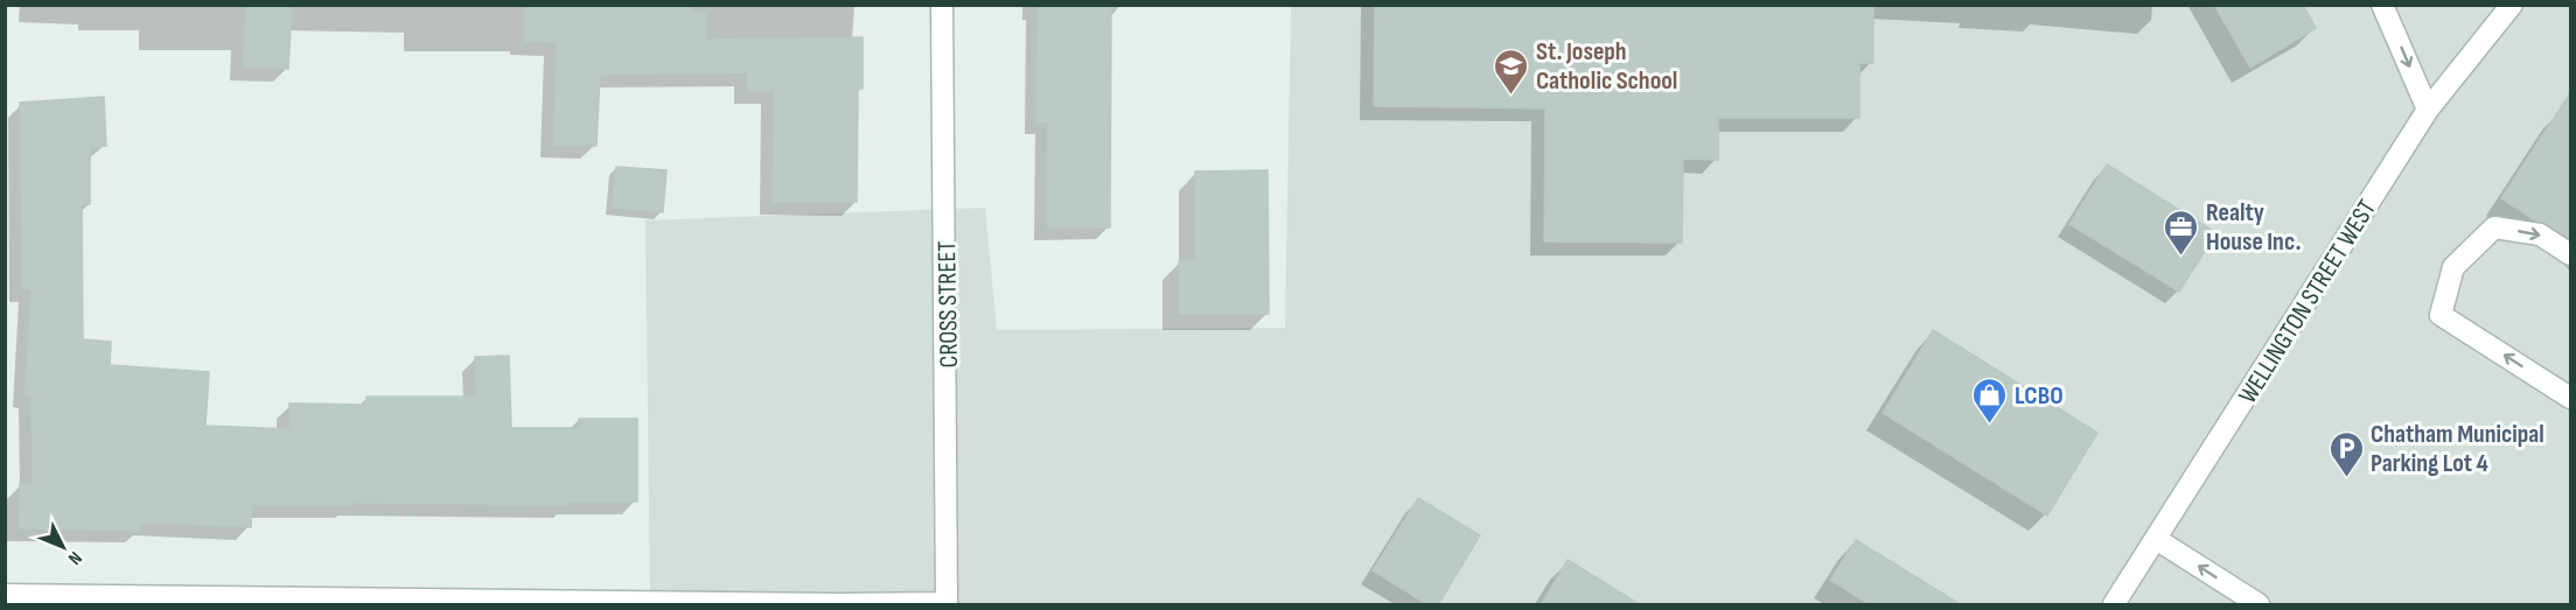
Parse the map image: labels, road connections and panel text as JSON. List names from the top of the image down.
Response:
{
  "streets": {
    "street": ["WELLINGTON STREET WEST", "CROSS STREET"]
  },
  "places": {
    "school or university": ["St. Joseph Catholic School"],
    "office": ["Realty House Inc."],
    "shop": ["LCBO"],
    "parking": ["Chatham Municipal Parking Lot 4"]
  },
  "north": "bottom right"
}
